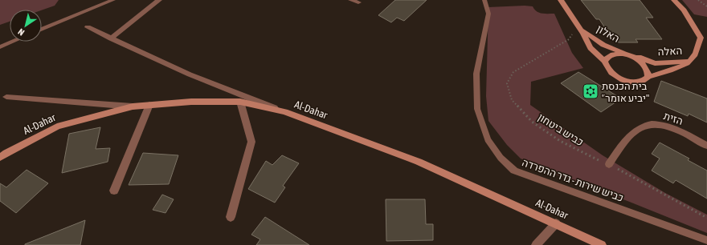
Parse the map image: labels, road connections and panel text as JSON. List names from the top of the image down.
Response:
{
  "streets": {
    "street": [
      "האלון",
      "האלה",
      "Al-Dahar",
      "הזית"
    ],
    "lane": ["כביש שירות - גדר ההפרדה"],
    "path": ["כביש ביטחון"]
  },
  "crossings": [
    ["האלון", "האלה"],
    ["האלון", "כביש ביטחון"],
    ["הזית", "כביש ביטחון"]
  ],
  "places": {
    "synagogue": ["בית הכנסת \"יביע אומר\""]
  },
  "north": "bottom left"
}
